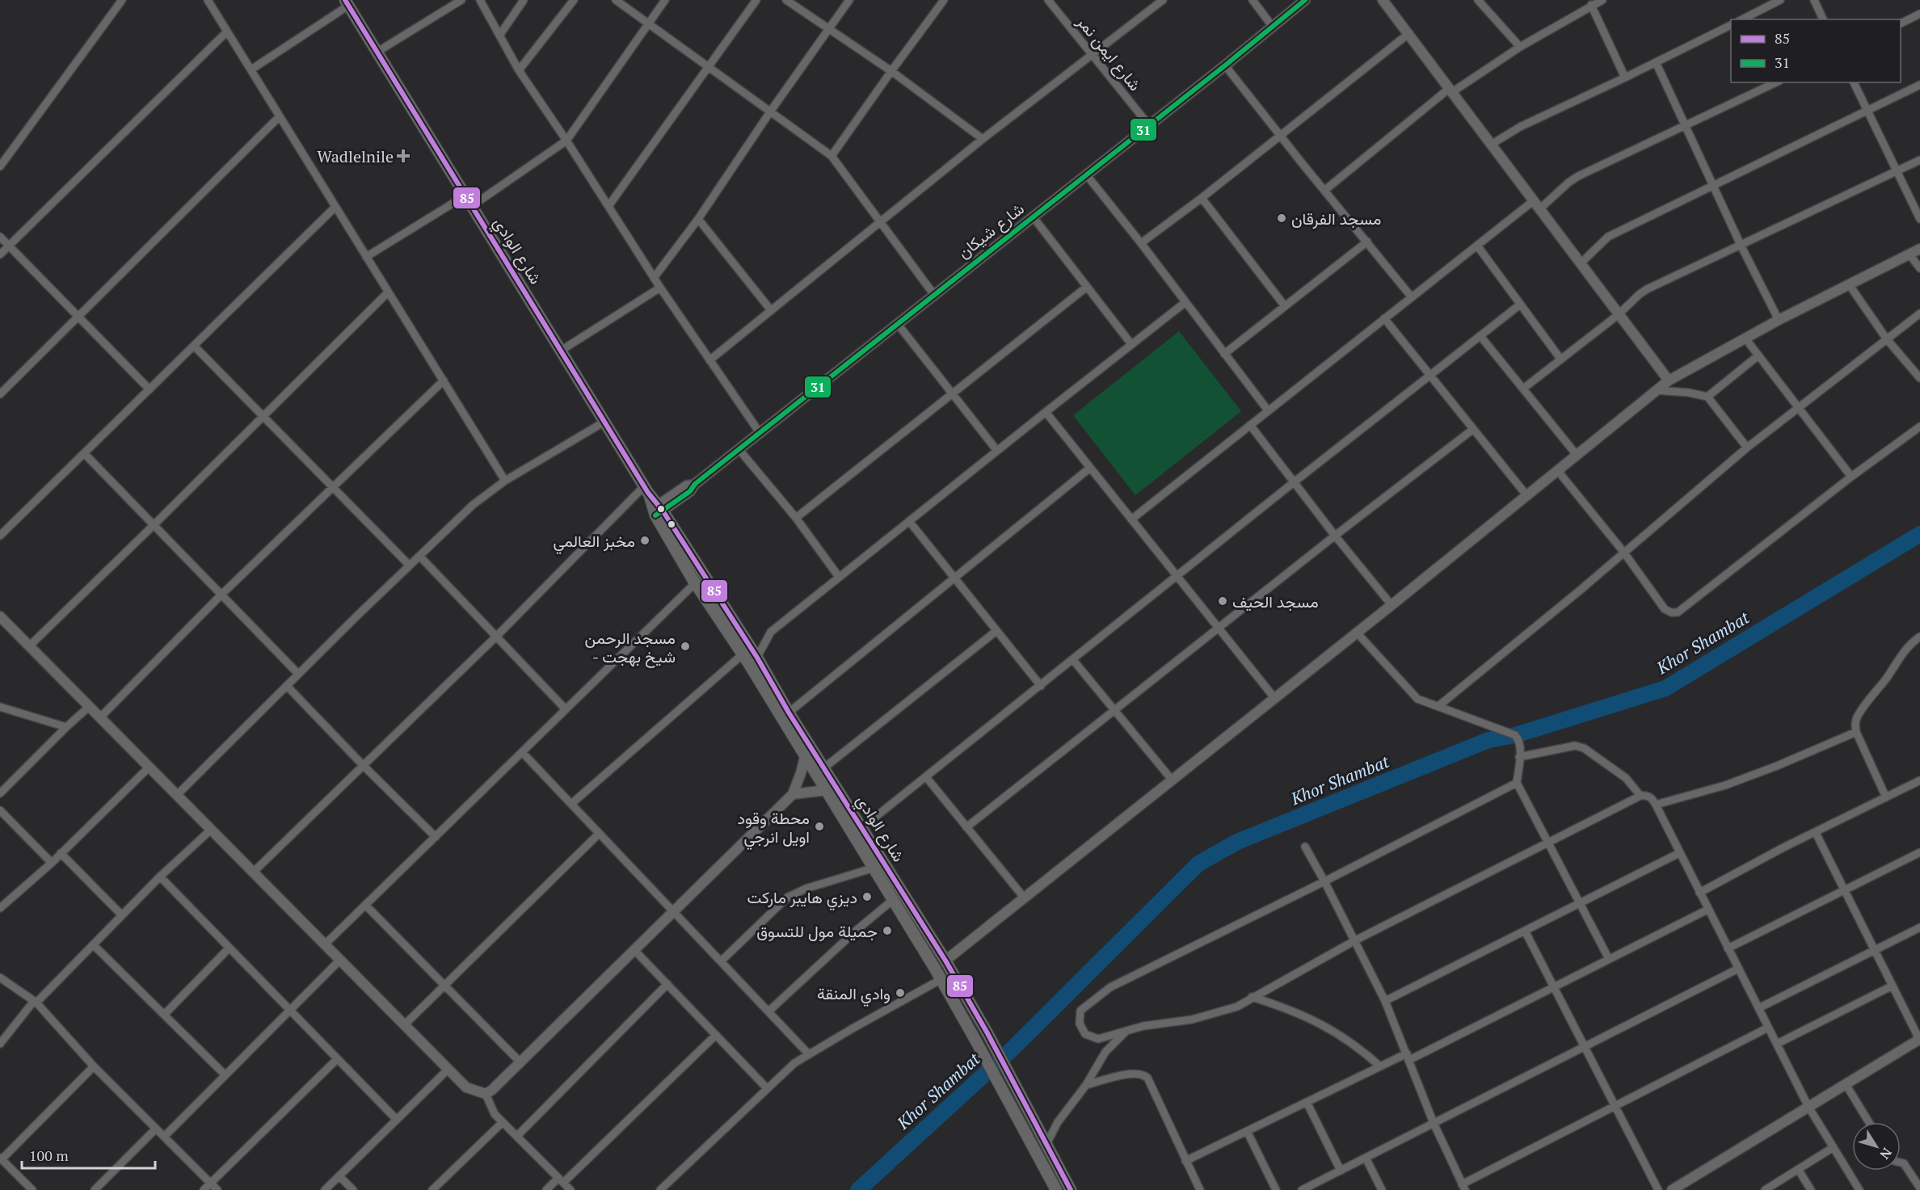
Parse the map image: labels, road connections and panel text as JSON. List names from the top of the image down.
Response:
{
  "streets": {
    "main road": ["شارع الوادي"],
    "street": ["شارع ايمن نمر", "شارع شيكان"]
  },
  "crossings": [
    ["شارع ايمن نمر", "شارع شيكان"],
    ["شارع شيكان", "شارع الوادي"]
  ],
  "water": ["Khor Shambat"],
  "places": {
    "health": ["Wadlelnile"],
    "other": [
      "مسجد الفرقان",
      "مخبز العالمي",
      "مسجد الحيف",
      "مسجد الرحمن - شيخ بهجت",
      "محطة وقود اويل انرجي",
      "ديزي هايبر ماركت",
      "جميلة مول للتسوق",
      "وادي المنقة"
    ]
  },
  "lines": ["transit line 85", "transit line 31"],
  "legend": ["85", "31"],
  "scale_bar": "100 m",
  "north": "bottom right"
}
